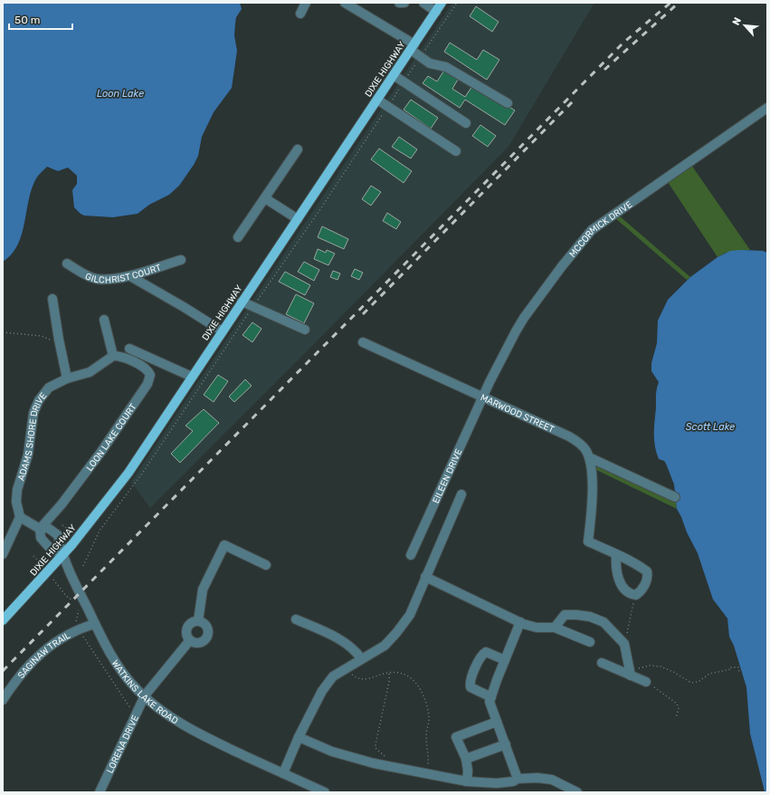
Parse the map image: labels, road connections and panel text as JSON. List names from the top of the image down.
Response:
{
  "streets": {
    "main road": ["DIXIE HIGHWAY"],
    "street": [
      "MCCORMICK DRIVE",
      "GILCHRIST COURT",
      "MARWOOD STREET",
      "LOON LAKE COURT",
      "ADAMS SHORE DRIVE",
      "EILEEN DRIVE",
      "SAGINAW TRAIL",
      "WATKINS LAKE ROAD",
      "LORENA DRIVE"
    ]
  },
  "crossings": [
    ["DIXIE HIGHWAY", "WATKINS LAKE ROAD"],
    ["MCCORMICK DRIVE", "MARWOOD STREET"],
    ["MCCORMICK DRIVE", "EILEEN DRIVE"],
    ["MARWOOD STREET", "EILEEN DRIVE"],
    ["LOON LAKE COURT", "ADAMS SHORE DRIVE"],
    ["LOON LAKE COURT", "WATKINS LAKE ROAD"],
    ["ADAMS SHORE DRIVE", "WATKINS LAKE ROAD"],
    ["SAGINAW TRAIL", "WATKINS LAKE ROAD"],
    ["WATKINS LAKE ROAD", "LORENA DRIVE"]
  ],
  "water": ["Loon Lake", "Scott Lake"],
  "scale_bar": "50 m",
  "north": "top left"
}
